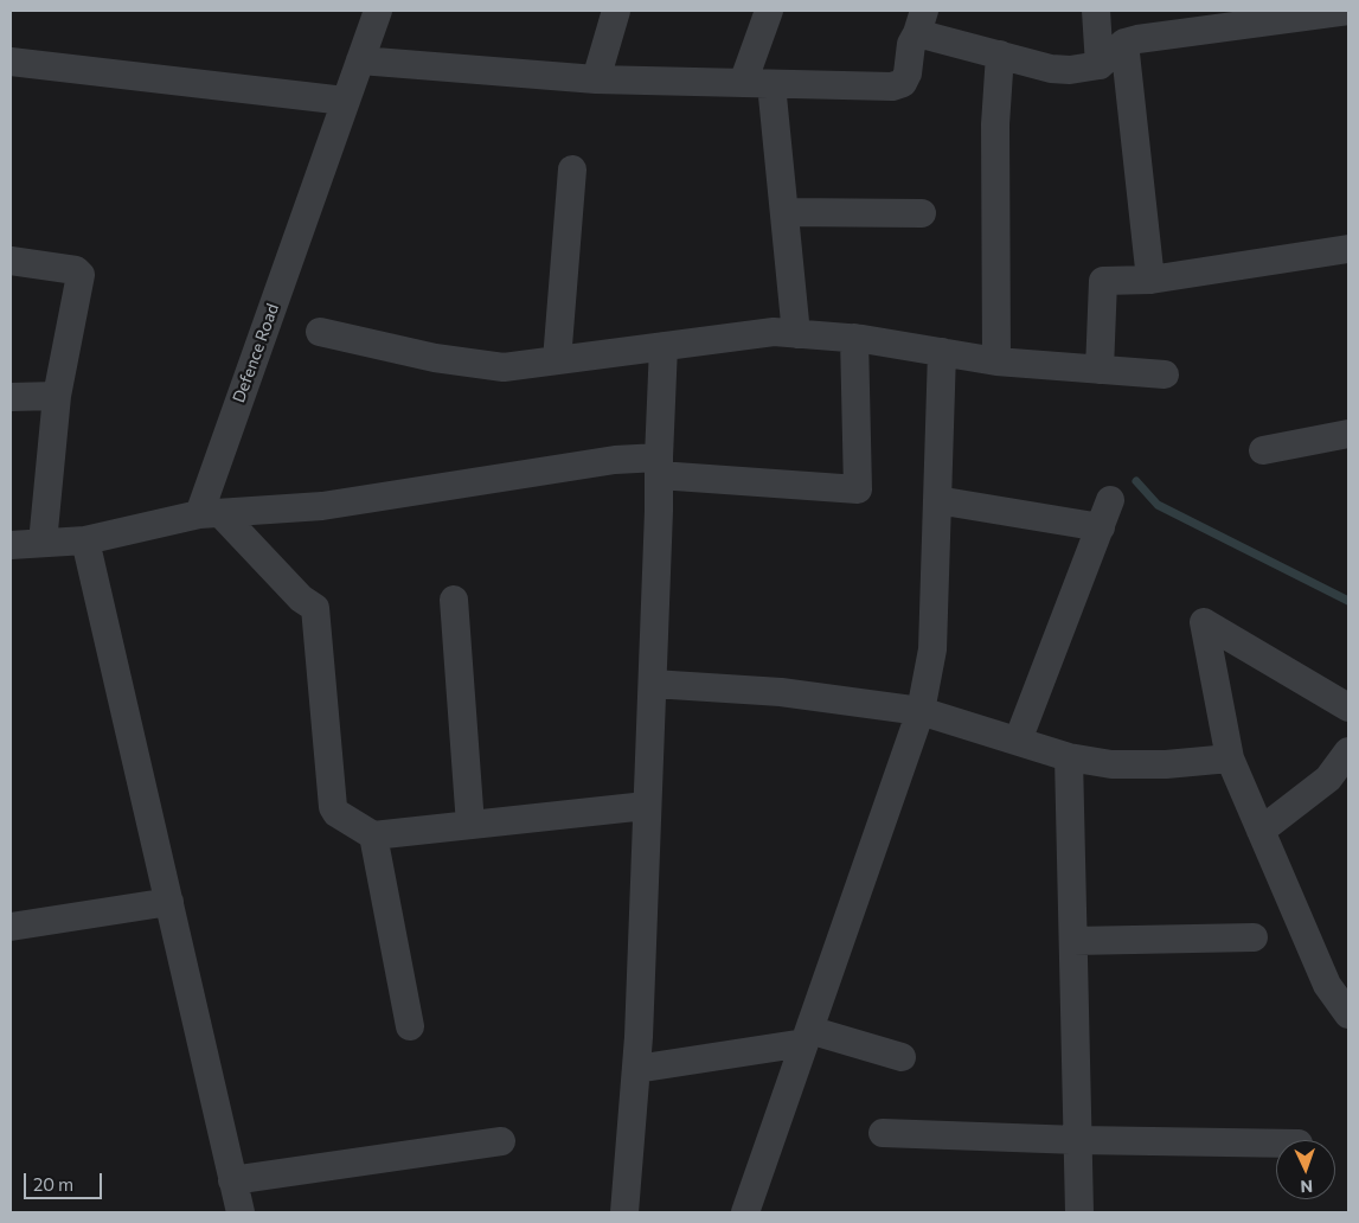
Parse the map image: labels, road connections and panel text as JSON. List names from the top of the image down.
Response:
{
  "streets": {
    "street": ["Defence Road"]
  },
  "scale_bar": "20 m",
  "north": "bottom"
}
